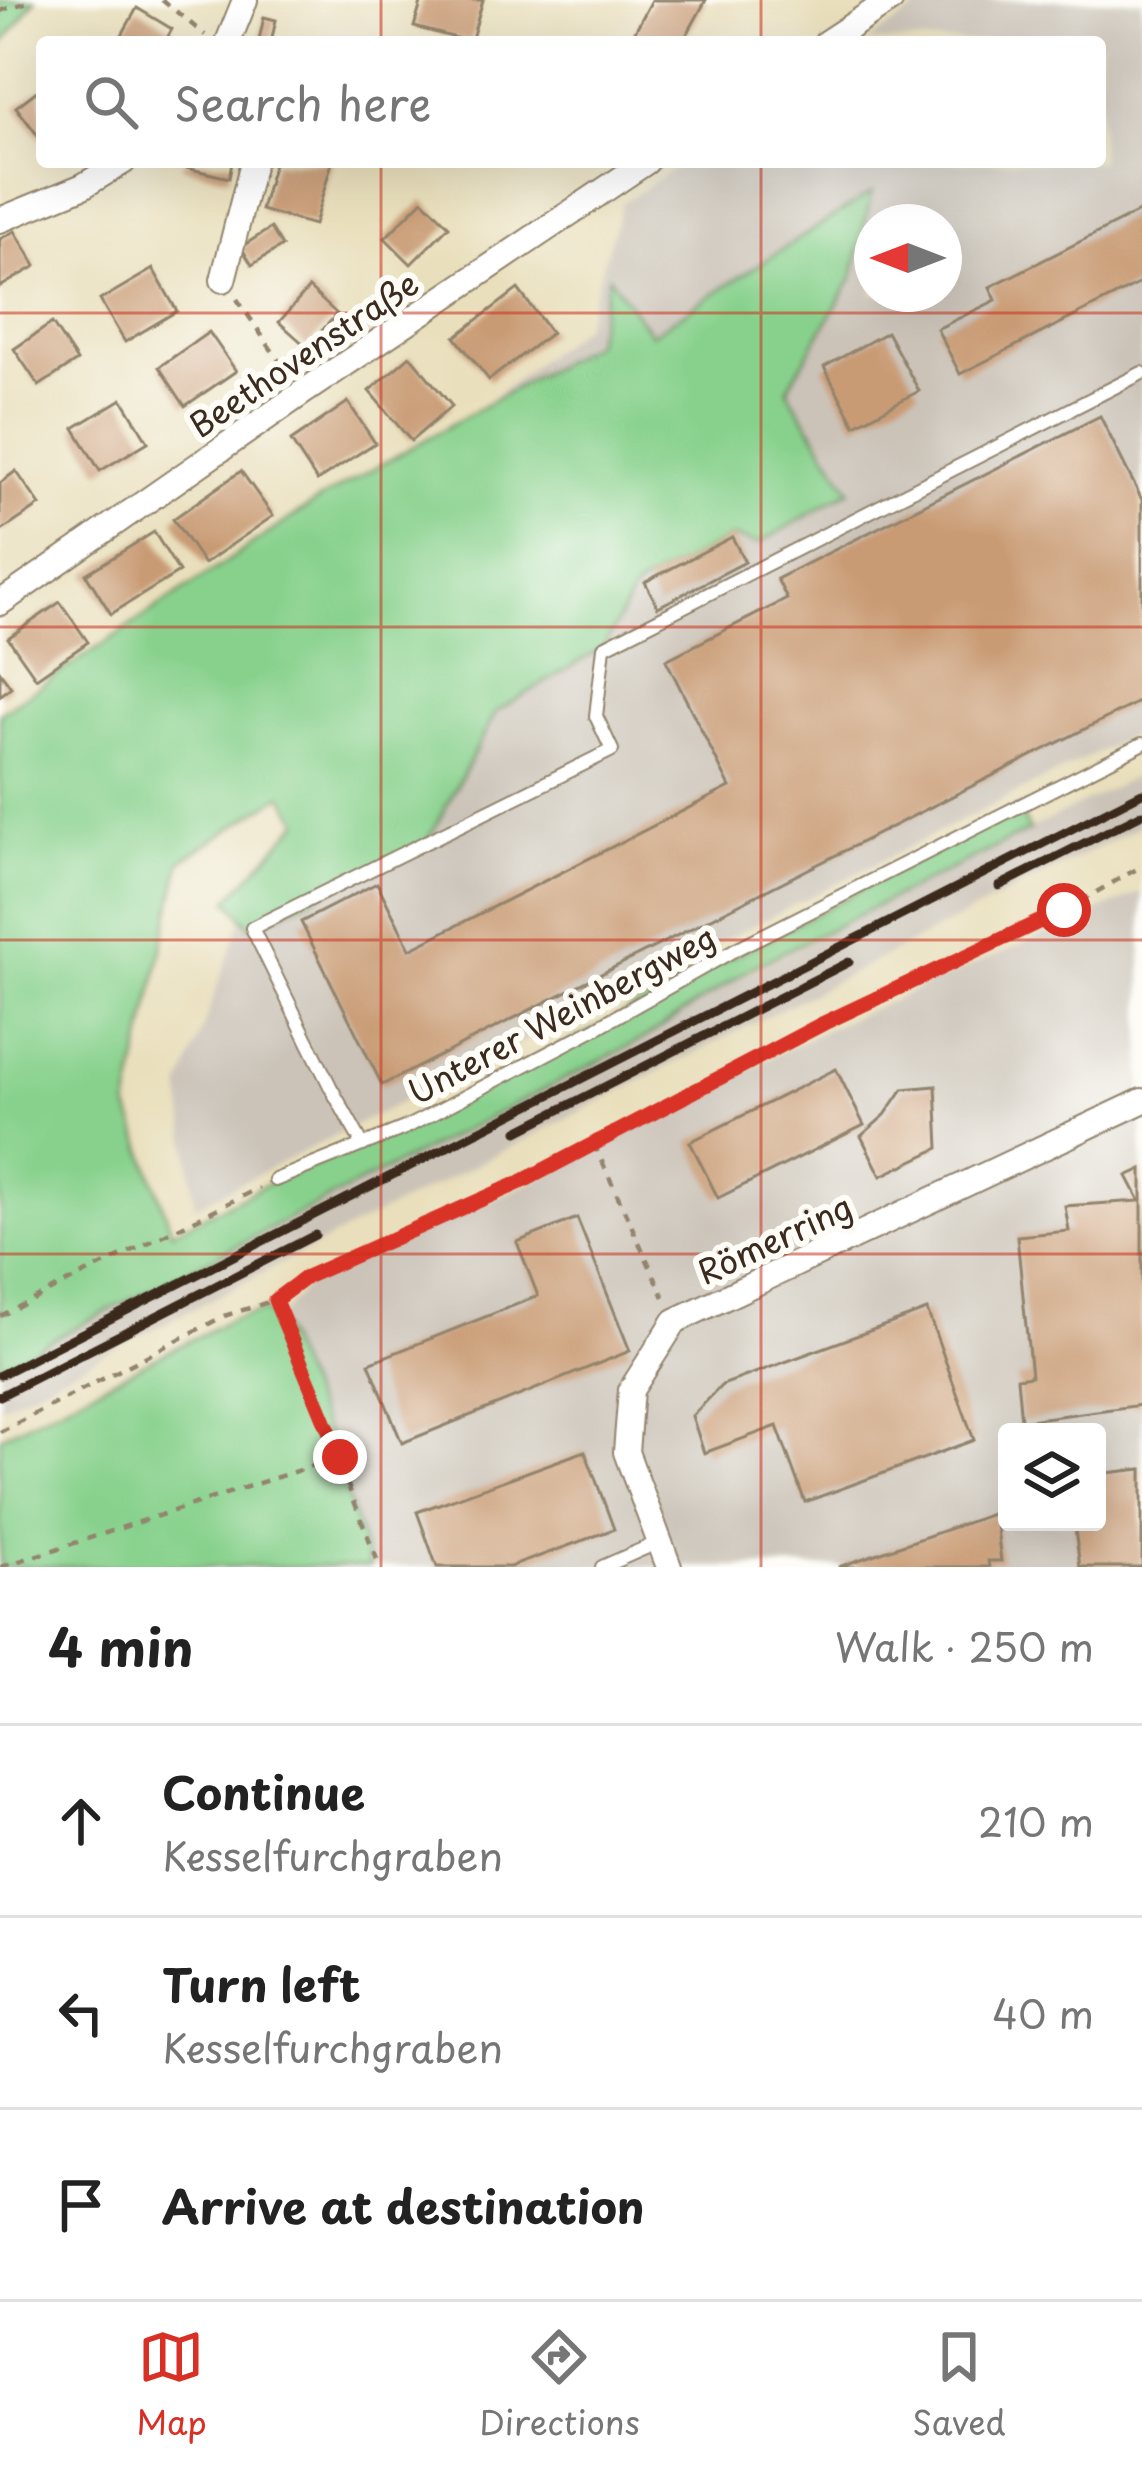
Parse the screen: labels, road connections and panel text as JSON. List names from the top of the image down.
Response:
{
  "streets": {
    "street": ["Beethovenstraße", "Römerring"],
    "lane": ["Unterer Weinbergweg"]
  },
  "north": "left",
  "page": {
    "search": "Search here",
    "heading": ["4 min", "Walk · 250 m"],
    "list": [
      ["Continue", "Kesselfurchgraben", "210 m"],
      ["Turn left", "Kesselfurchgraben", "40 m"],
      "Arrive at destination"
    ],
    "nav": ["Map", "Directions", "Saved"]
  }
}
